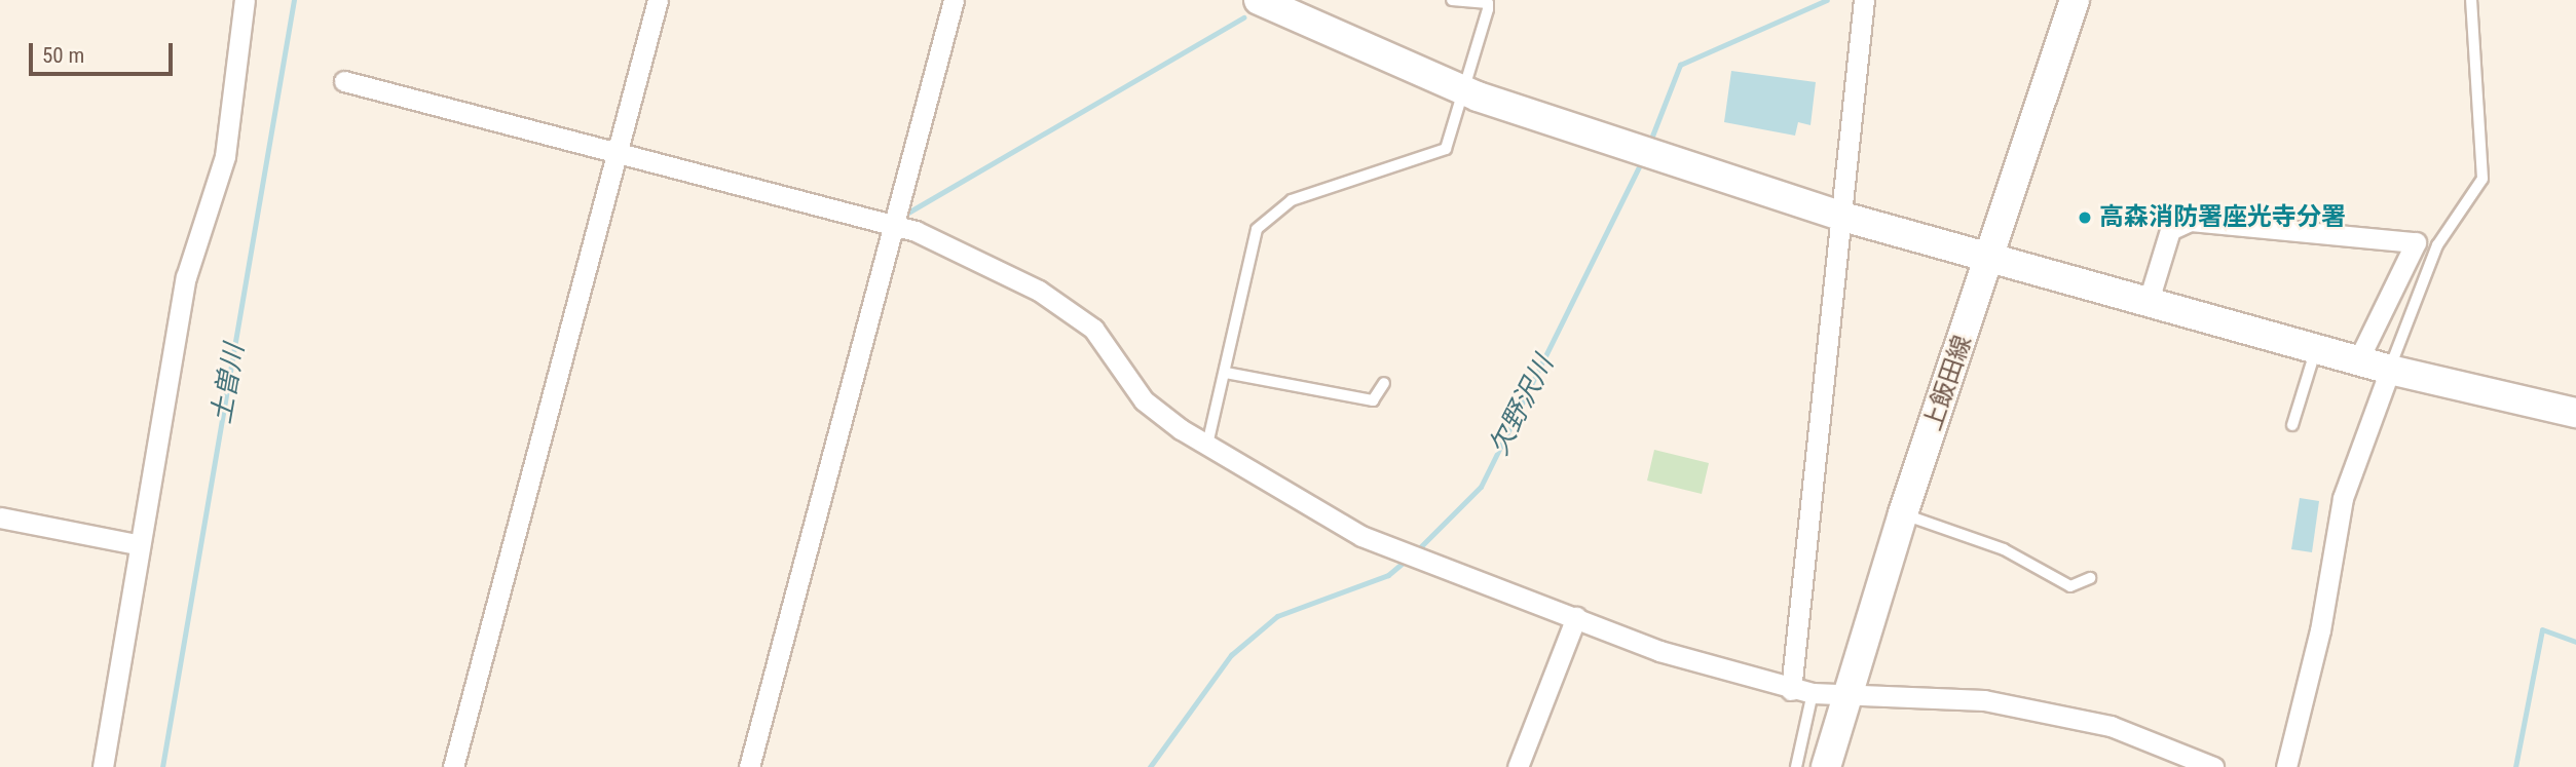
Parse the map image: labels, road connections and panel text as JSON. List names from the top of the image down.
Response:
{
  "streets": {
    "street": ["上飯田線"]
  },
  "water": ["土曽川", "欠野沢川"],
  "places": ["高森消防署座光寺分署"],
  "scale_bar": "50 m"
}
